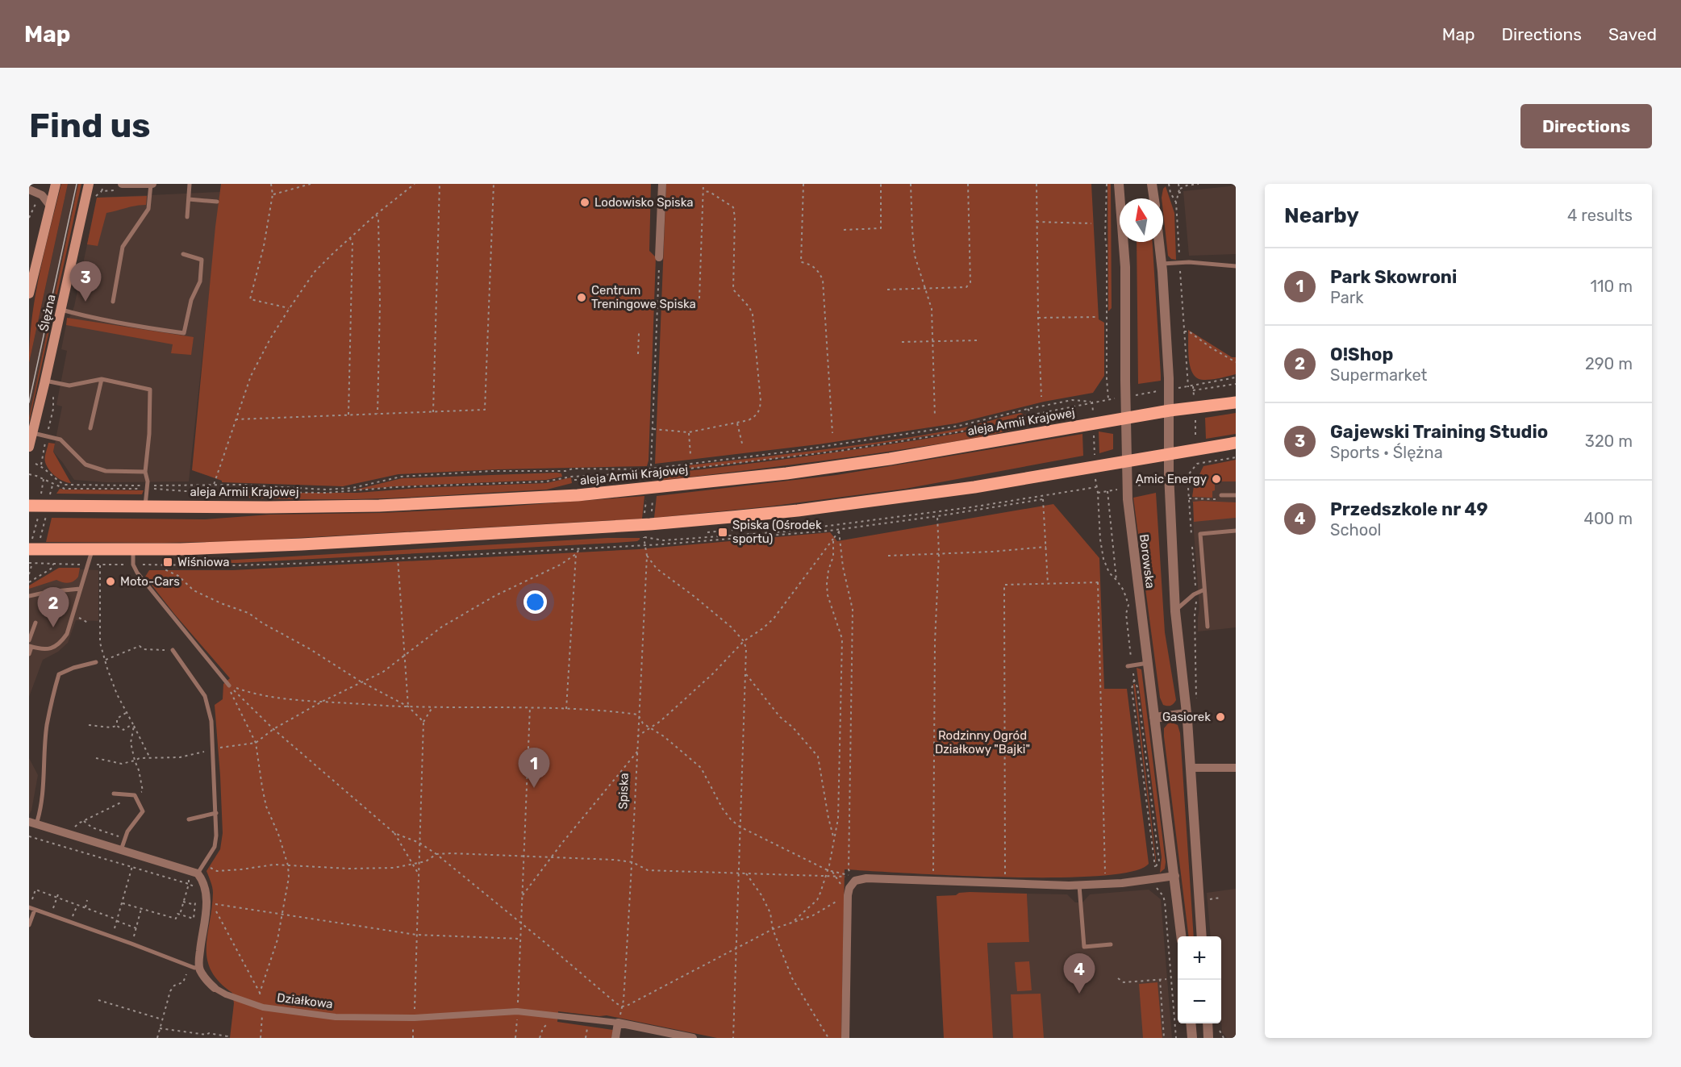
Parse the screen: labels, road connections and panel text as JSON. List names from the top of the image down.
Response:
{
  "streets": {
    "main road": ["Ślężna", "aleja Armii Krajowej"],
    "street": ["Borowska", "Działkowa"],
    "path": ["Spiska"]
  },
  "crossings": [
    ["aleja Armii Krajowej", "Borowska"],
    ["Spiska", "Działkowa"]
  ],
  "parks": ["Rodzinny Ogród Działkowy \"Bajki\""],
  "places": {
    "other": [
      "Lodowisko Spiska",
      "Centrum Treningowe Spiska",
      "Amic Energy",
      "Moto-Cars",
      "Gasiorek"
    ],
    "transit": ["Spiska (Ośrodek sportu)", "Wiśniowa"]
  },
  "north": "top",
  "page": {
    "header": "Map",
    "nav": ["Map", "Directions", "Saved"],
    "buttons": "Directions",
    "title": "Find us",
    "heading": ["Nearby", "4 results"],
    "list": [
      {
        "mark": "1",
        "name": "Park Skowroni",
        "note": "Park",
        "value": "110 m"
      },
      {
        "mark": "2",
        "name": "O!Shop",
        "note": "Supermarket",
        "value": "290 m"
      },
      {
        "mark": "3",
        "name": "Gajewski Training Studio",
        "note": "Sports · Ślężna",
        "value": "320 m"
      },
      {
        "mark": "4",
        "name": "Przedszkole nr 49",
        "note": "School",
        "value": "400 m"
      }
    ],
    "pins": [
      "3",
      "2",
      "1",
      "4"
    ],
    "map_buttons": ["+", "−"]
  }
}
